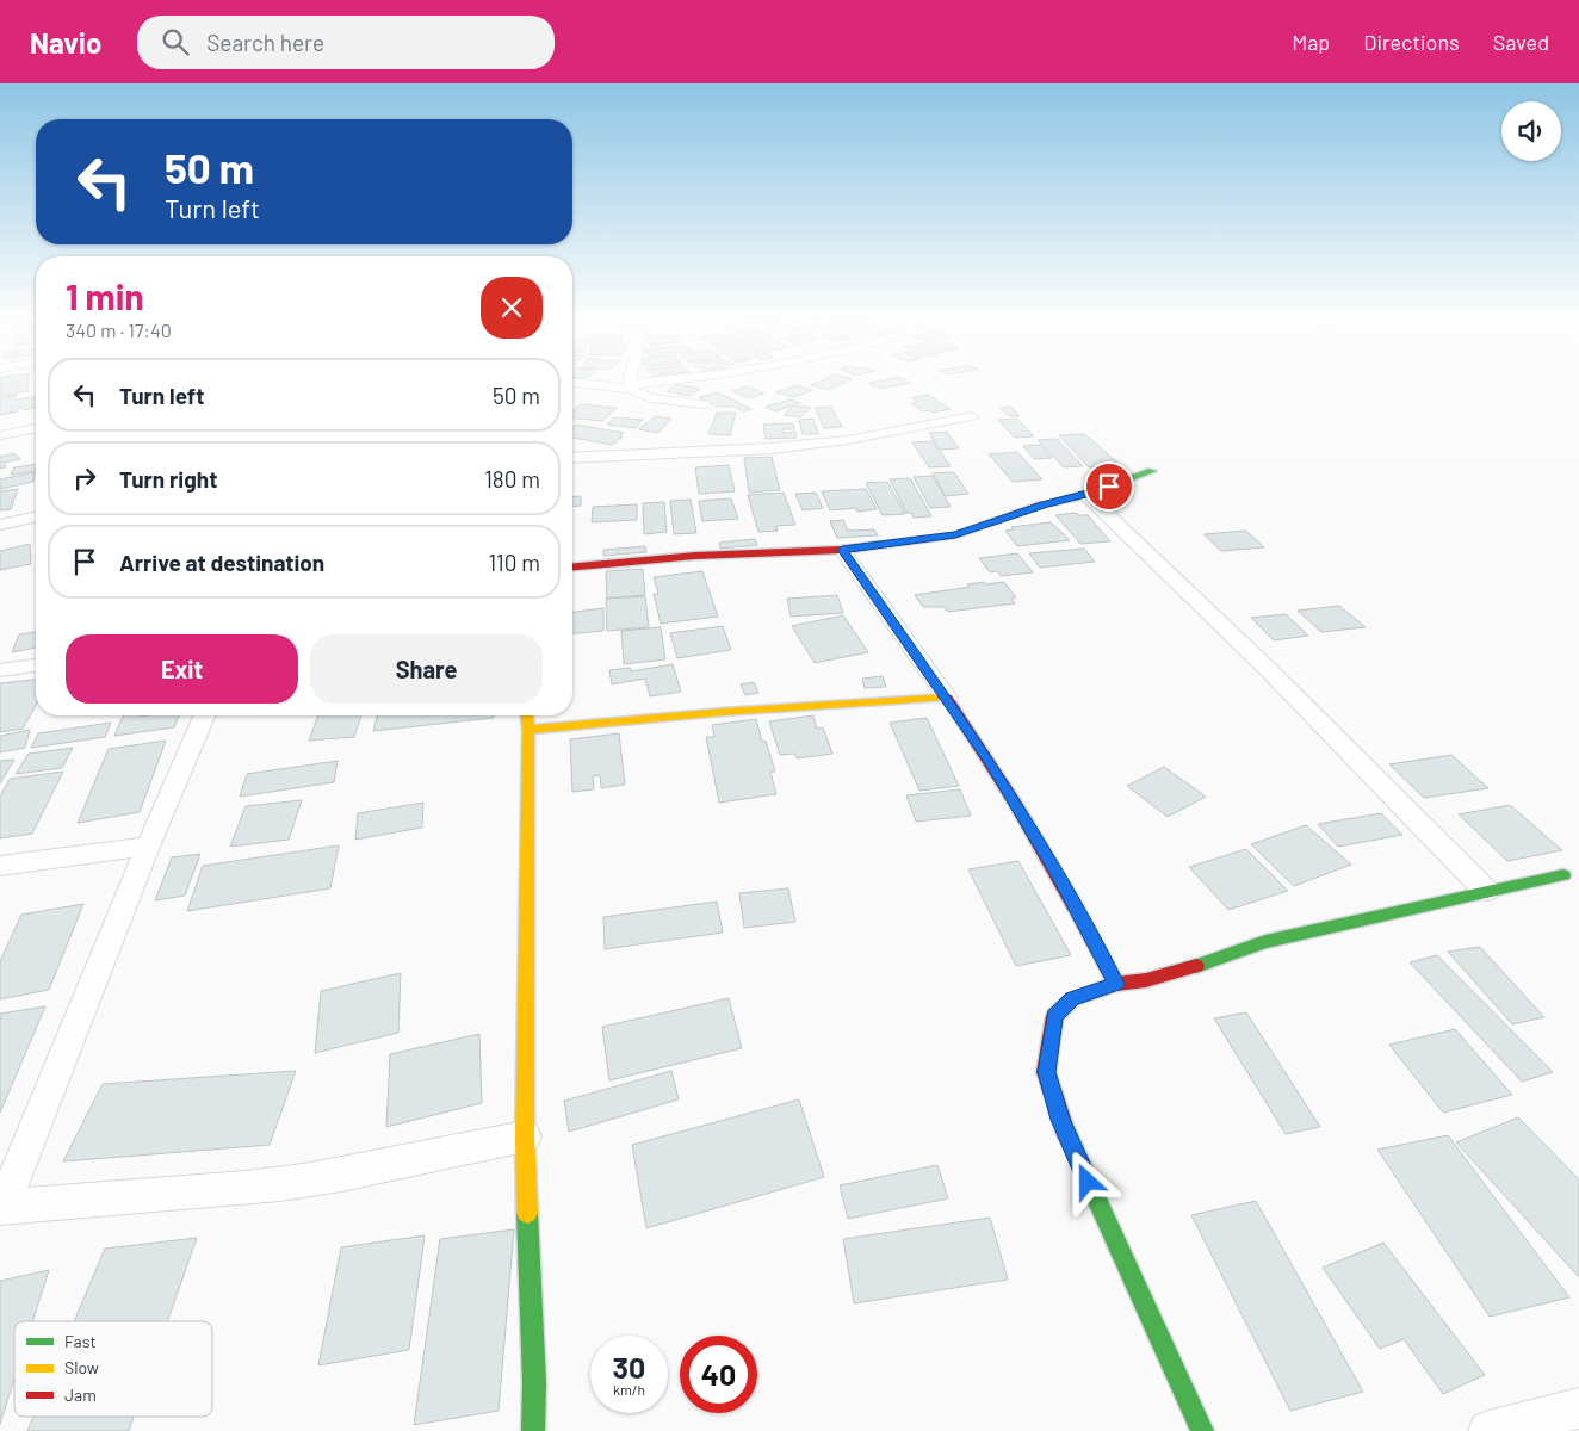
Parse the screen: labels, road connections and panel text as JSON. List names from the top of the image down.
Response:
{
  "legend": ["Fast", "Slow", "Jam"],
  "page": {
    "header": "Navio",
    "search": "Search here",
    "nav": ["Map", "Directions", "Saved"],
    "turn": ["50 m", "Turn left"],
    "heading": ["1 min", "340 m · 17:40"],
    "list": [
      {
        "name": "Turn left",
        "value": "50 m"
      },
      {
        "name": "Turn right",
        "value": "180 m"
      },
      {
        "name": "Arrive at destination",
        "value": "110 m"
      }
    ],
    "buttons": ["Exit", "Share"],
    "speed": "30 km/h",
    "limit": "40"
  }
}
